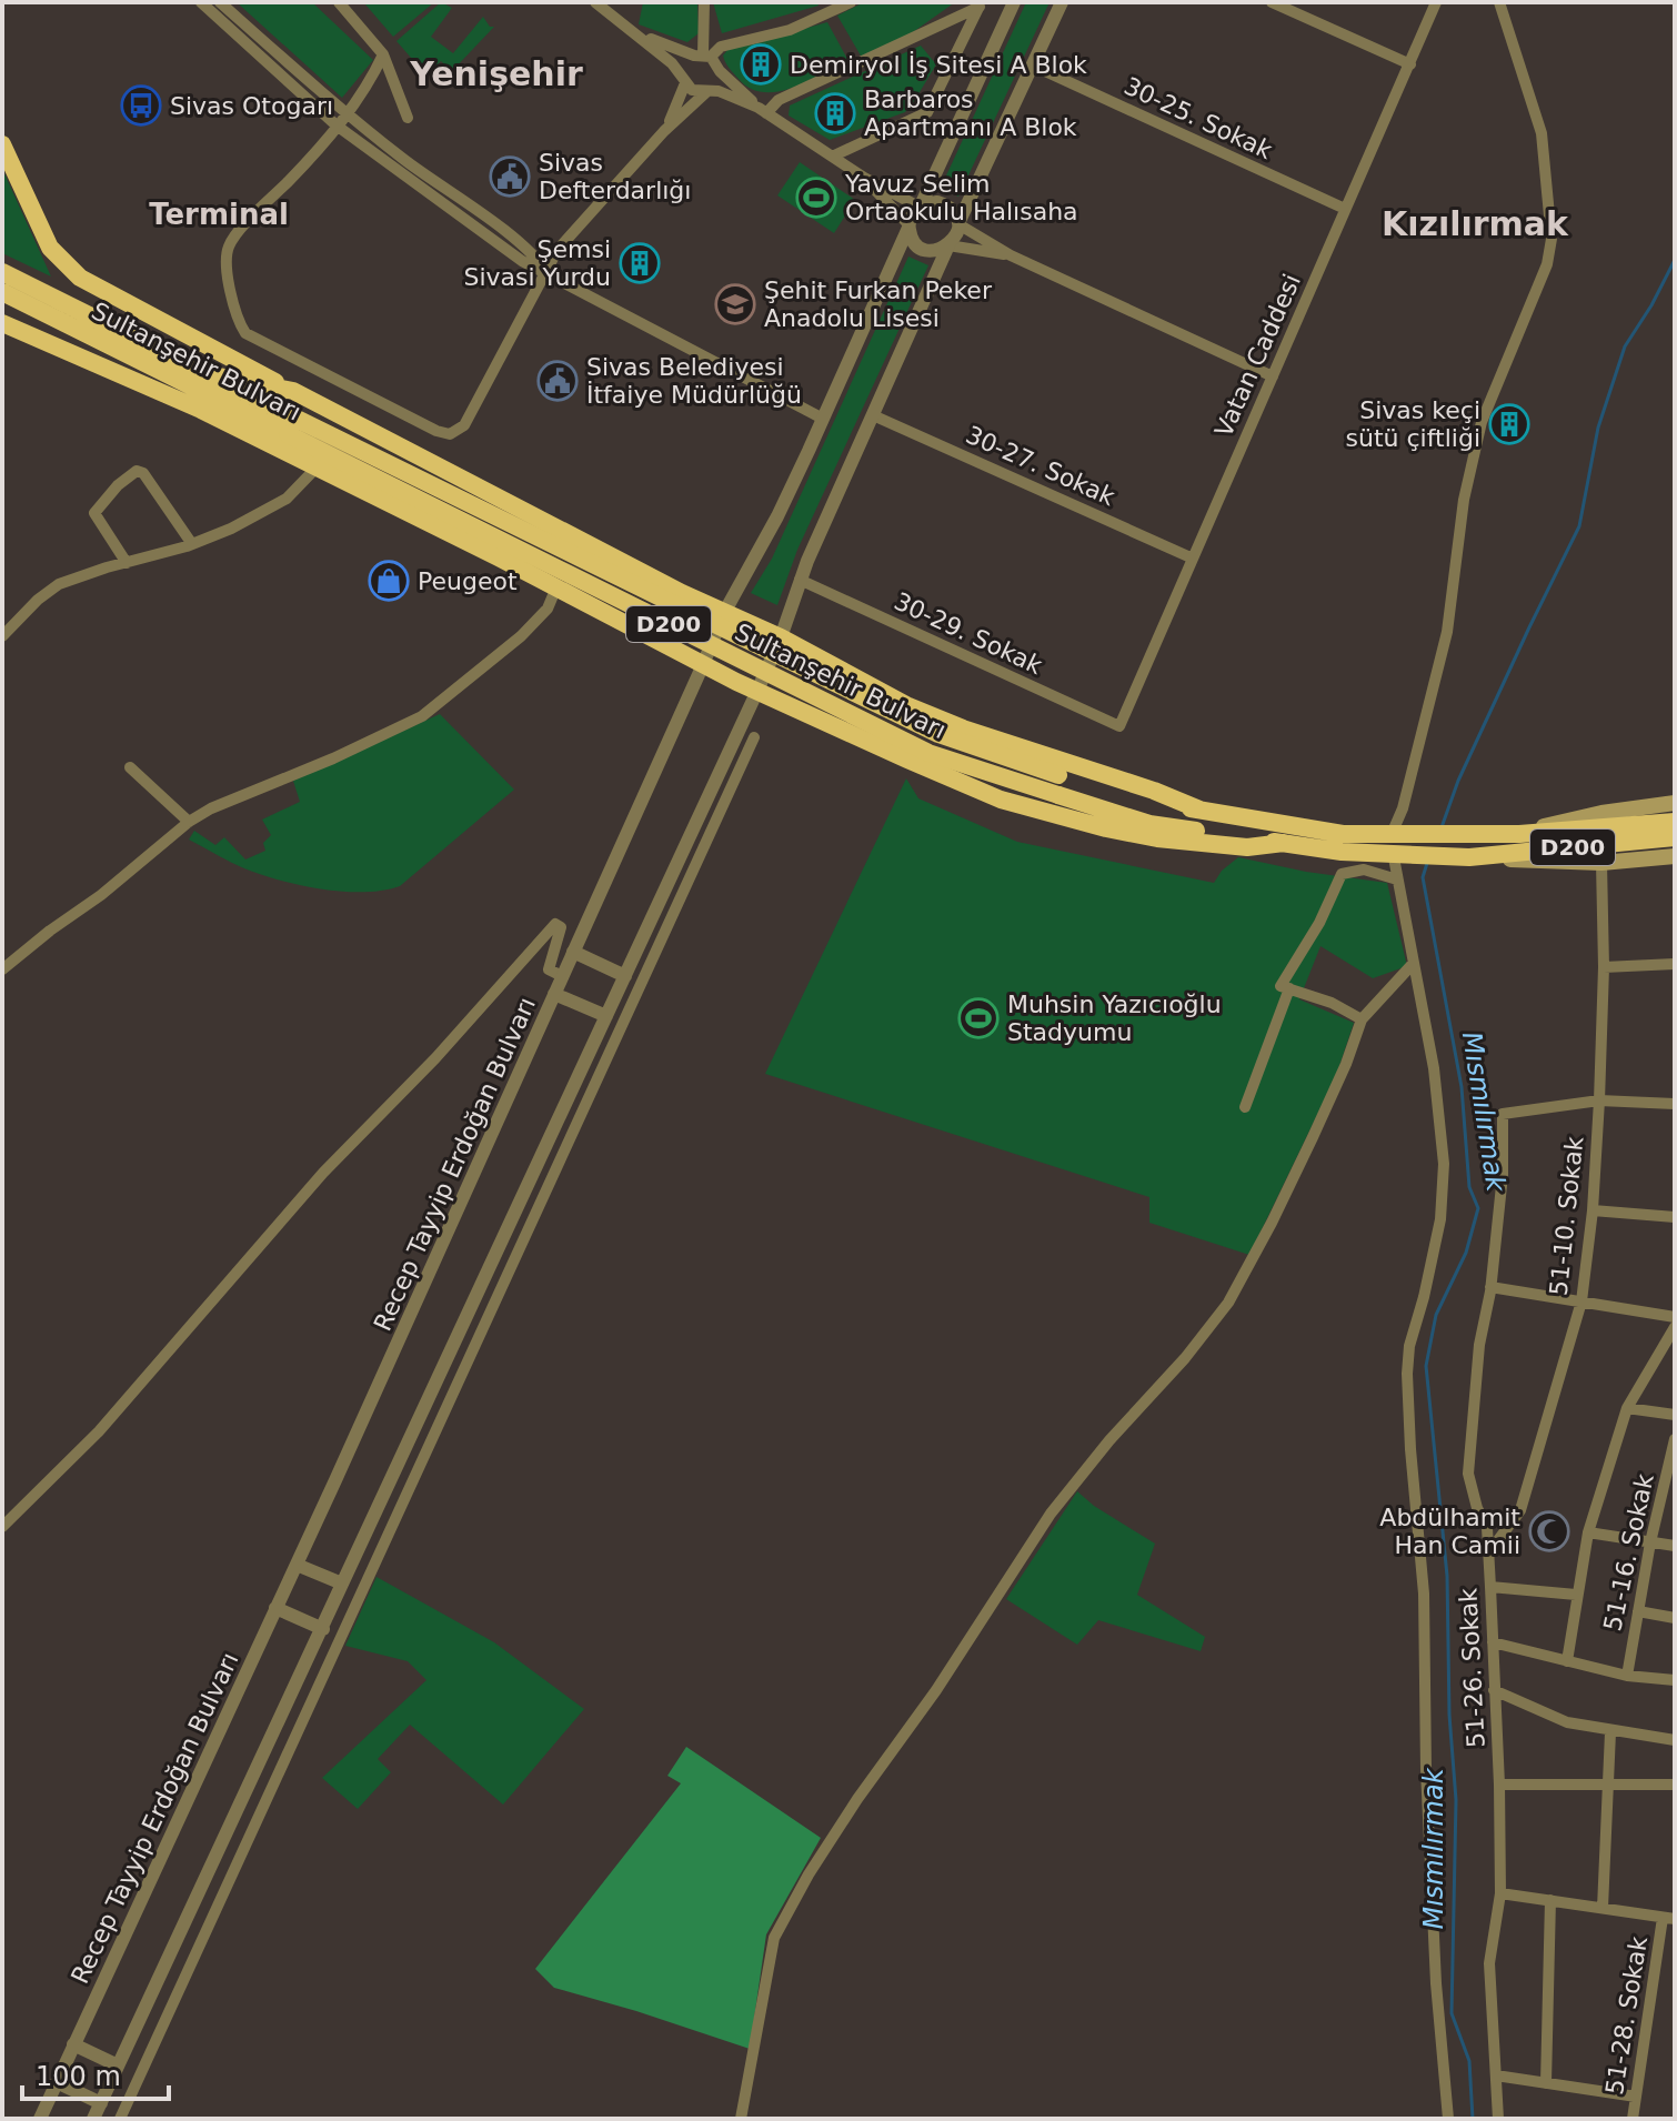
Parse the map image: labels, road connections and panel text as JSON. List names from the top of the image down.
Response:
{
  "streets": {
    "highway": ["Sultanşehir Bulvarı", "D200"],
    "street": [
      "30-25. Sokak",
      "Vatan Caddesi",
      "30-27. Sokak",
      "30-29. Sokak",
      "Recep Tayyip Erdoğan Bulvarı",
      "51-10. Sokak",
      "51-16. Sokak",
      "51-26. Sokak",
      "51-28. Sokak"
    ]
  },
  "crossings": [
    ["30-25. Sokak", "Vatan Caddesi"],
    ["Vatan Caddesi", "30-27. Sokak"],
    ["Vatan Caddesi", "30-29. Sokak"],
    ["51-10. Sokak", "51-26. Sokak"]
  ],
  "districts": ["Yenişehir", "Terminal", "Kızılırmak"],
  "water": ["Mısmılırmak"],
  "places": {
    "building": [
      "Demiryol İş Sitesi A Blok",
      "Barbaros Apartmanı A Blok",
      "Şemsi Sivasi Yurdu",
      "Sivas keçi sütü çiftliği"
    ],
    "bus stop": ["Sivas Otogarı"],
    "public building": ["Sivas Defterdarlığı", "Sivas Belediyesi İtfaiye Müdürlüğü"],
    "sports": ["Yavuz Selim Ortaokulu Halısaha", "Muhsin Yazıcıoğlu Stadyumu"],
    "school or university": ["Şehit Furkan Peker Anadolu Lisesi"],
    "shop": ["Peugeot"],
    "mosque": ["Abdülhamit Han Camii"]
  },
  "scale_bar": "100 m"
}
